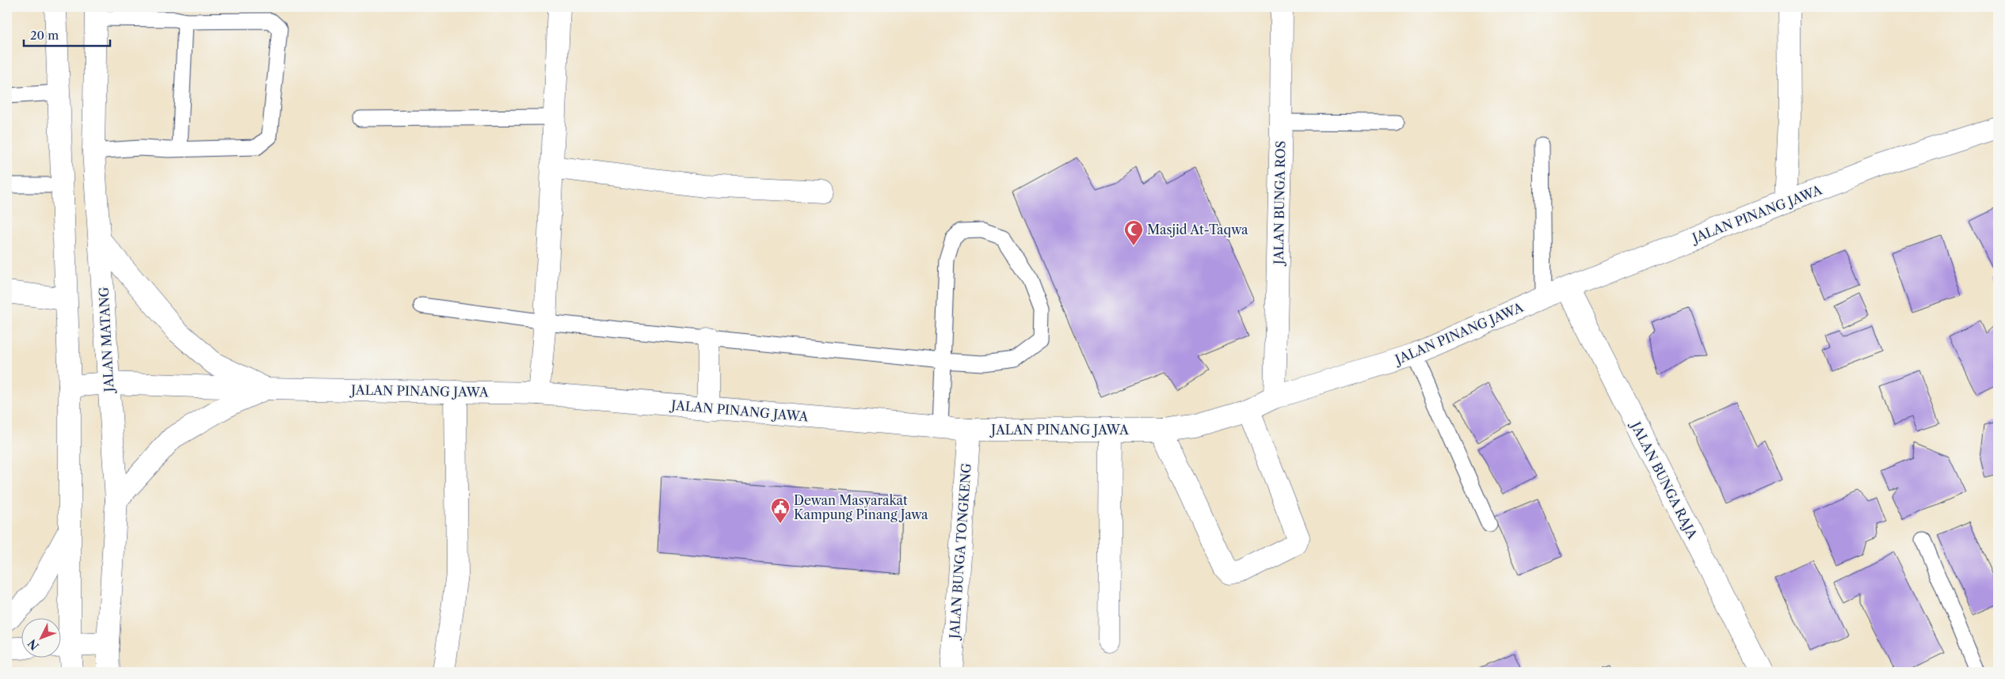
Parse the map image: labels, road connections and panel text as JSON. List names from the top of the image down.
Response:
{
  "streets": {
    "street": [
      "JALAN BUNGA ROS",
      "JALAN PINANG JAWA",
      "JALAN MATANG",
      "JALAN BUNGA RAJA",
      "JALAN BUNGA TONGKENG"
    ]
  },
  "crossings": [
    ["JALAN BUNGA ROS", "JALAN PINANG JAWA"],
    ["JALAN PINANG JAWA", "JALAN MATANG"],
    ["JALAN PINANG JAWA", "JALAN BUNGA RAJA"],
    ["JALAN PINANG JAWA", "JALAN BUNGA TONGKENG"]
  ],
  "places": {
    "mosque": ["Masjid At-Taqwa"],
    "public building": ["Dewan Masyarakat Kampung Pinang Jawa"]
  },
  "scale_bar": "20 m",
  "north": "bottom left"
}
